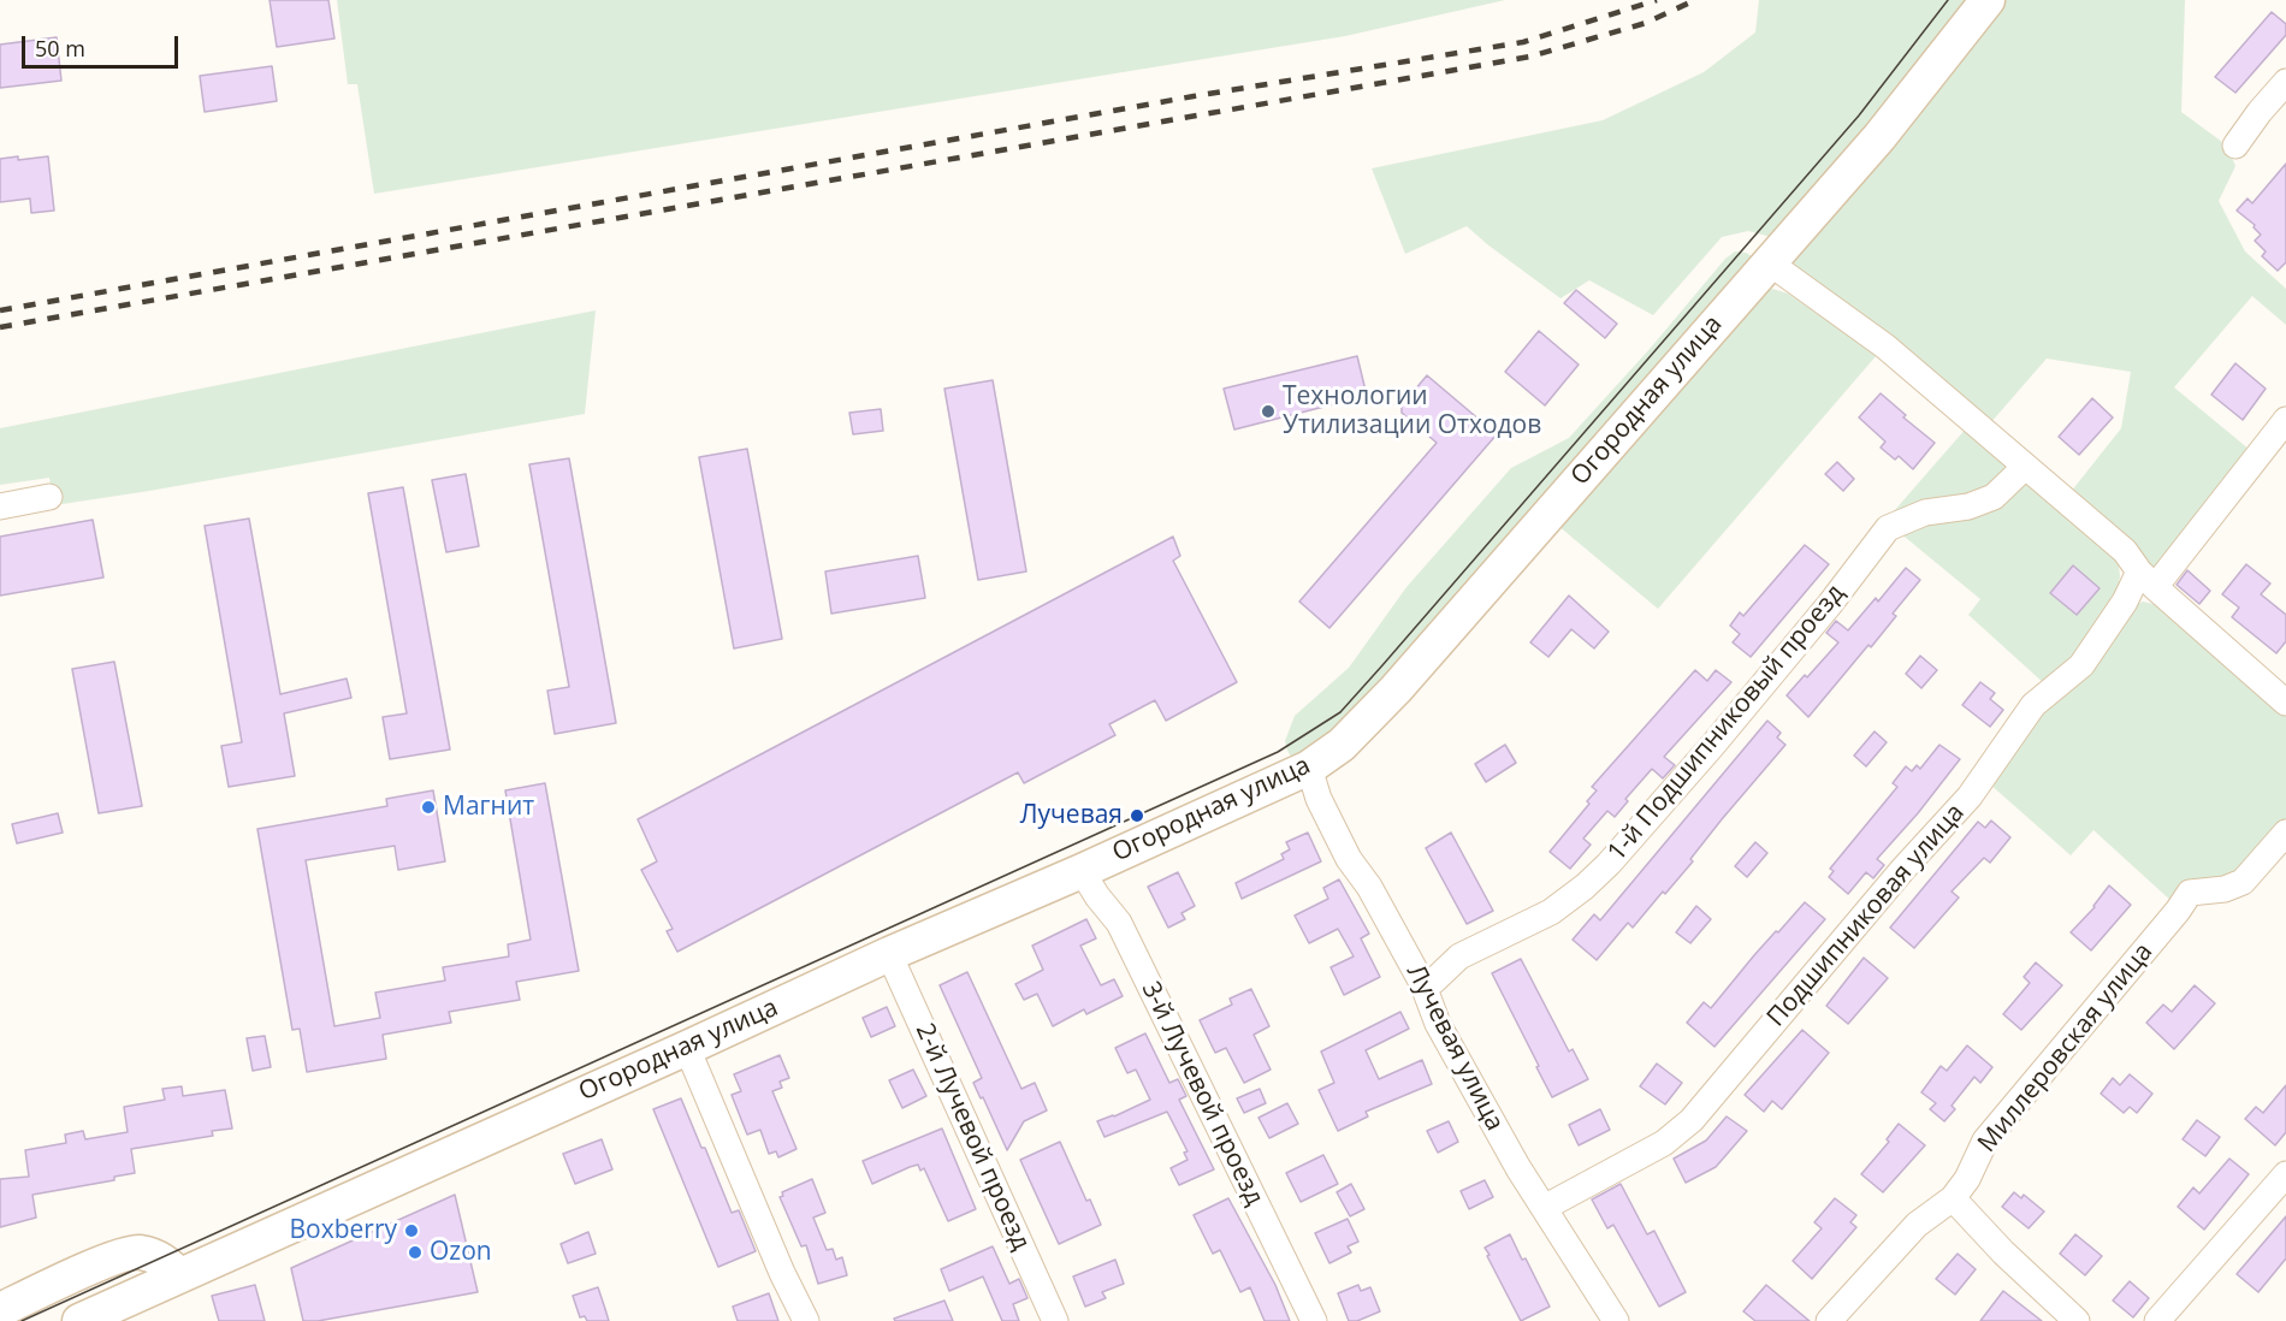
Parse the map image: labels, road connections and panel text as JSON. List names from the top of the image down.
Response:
{
  "streets": {
    "street": [
      "Огородная улица",
      "1-й Подшипниковый проезд",
      "Подшипниковая улица",
      "Лучевая улица",
      "Миллеровская улица",
      "3-й Лучевой проезд",
      "2-й Лучевой проезд"
    ]
  },
  "crossings": [
    ["Огородная улица", "Лучевая улица"],
    ["Огородная улица", "3-й Лучевой проезд"],
    ["Огородная улица", "2-й Лучевой проезд"],
    ["1-й Подшипниковый проезд", "Лучевая улица"],
    ["Подшипниковая улица", "Лучевая улица"]
  ],
  "places": [
    "Технологии Утилизации Отходов",
    "Магнит",
    "Лучевая",
    "Boxberry",
    "Ozon"
  ],
  "scale_bar": "50 m"
}
